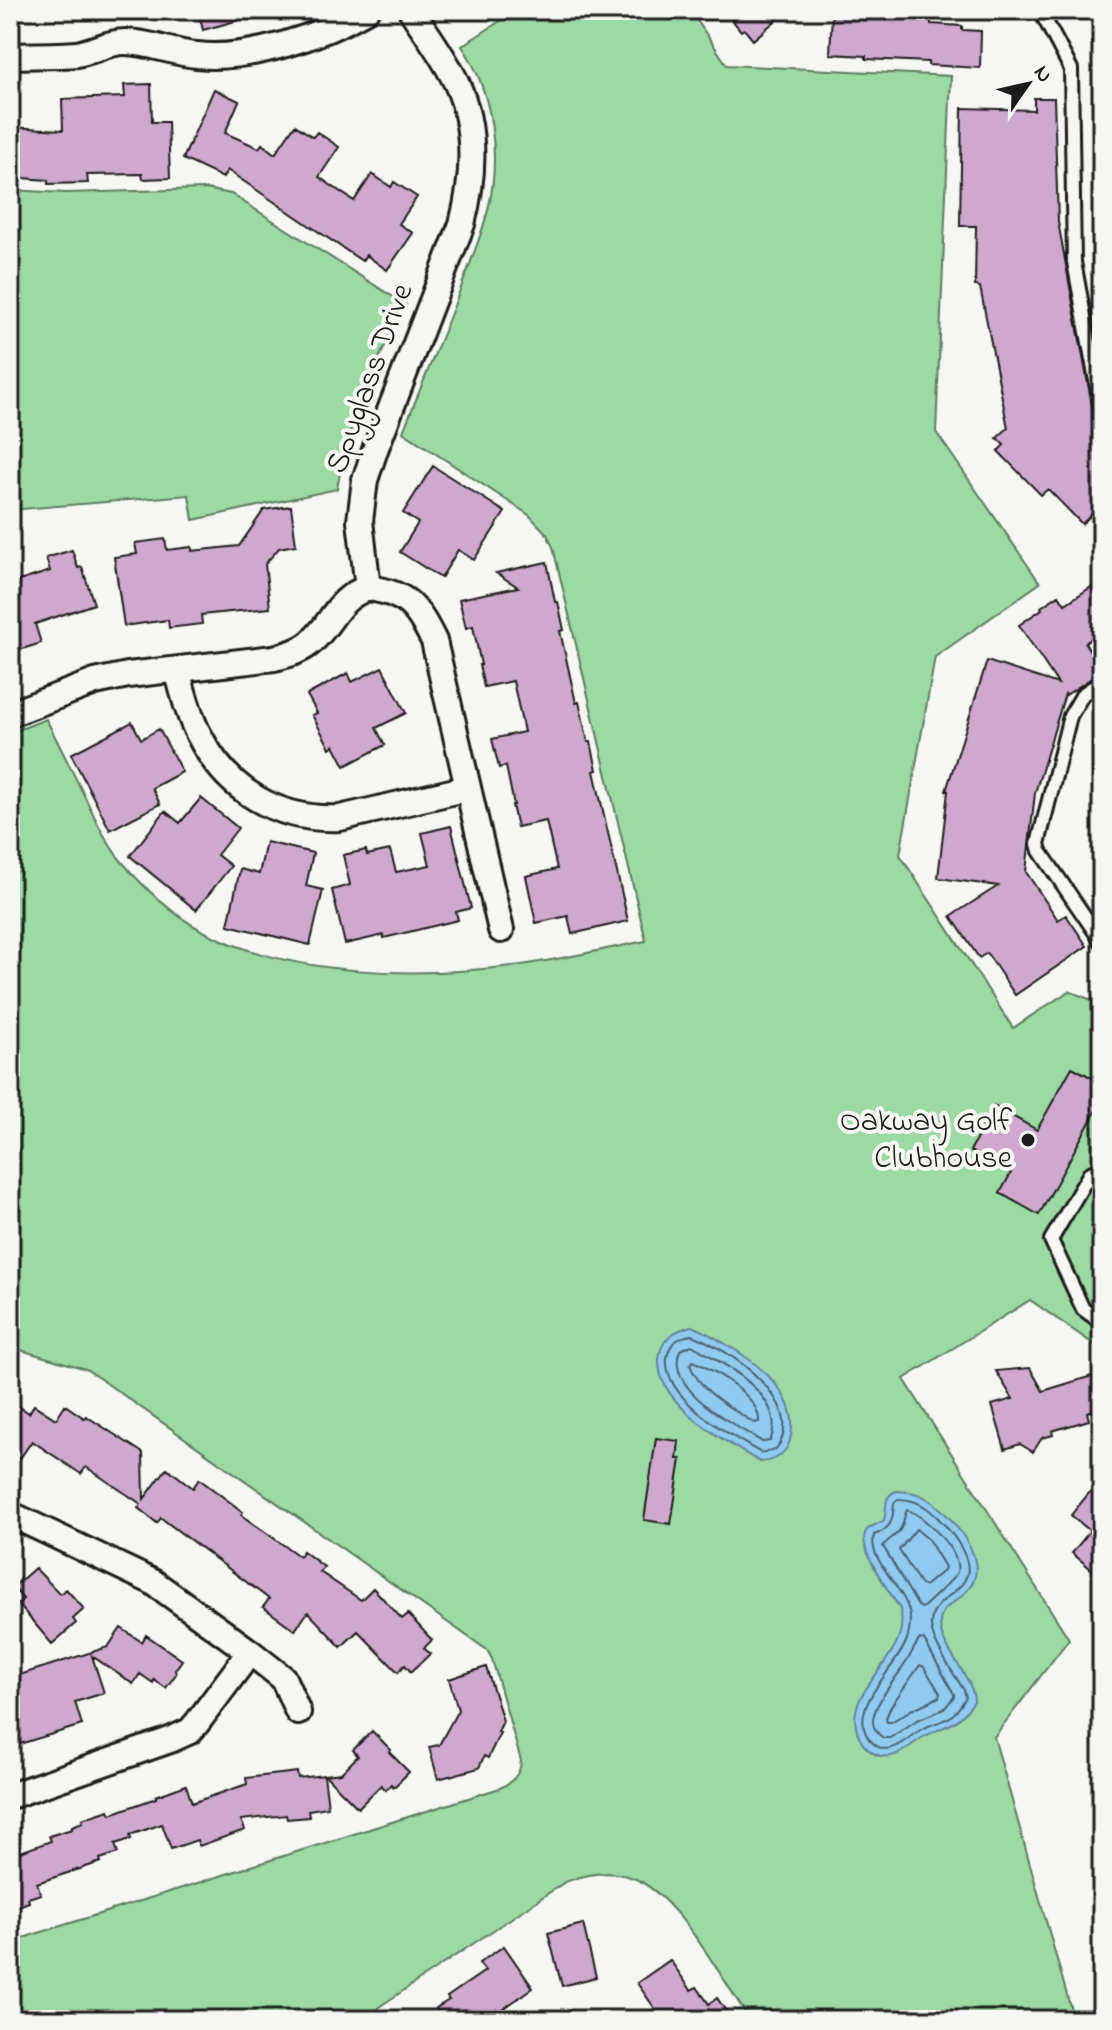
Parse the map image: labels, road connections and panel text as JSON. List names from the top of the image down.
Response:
{
  "streets": {
    "street": ["Spyglass Drive"]
  },
  "places": ["Oakway Golf Clubhouse"],
  "north": "top right"
}
